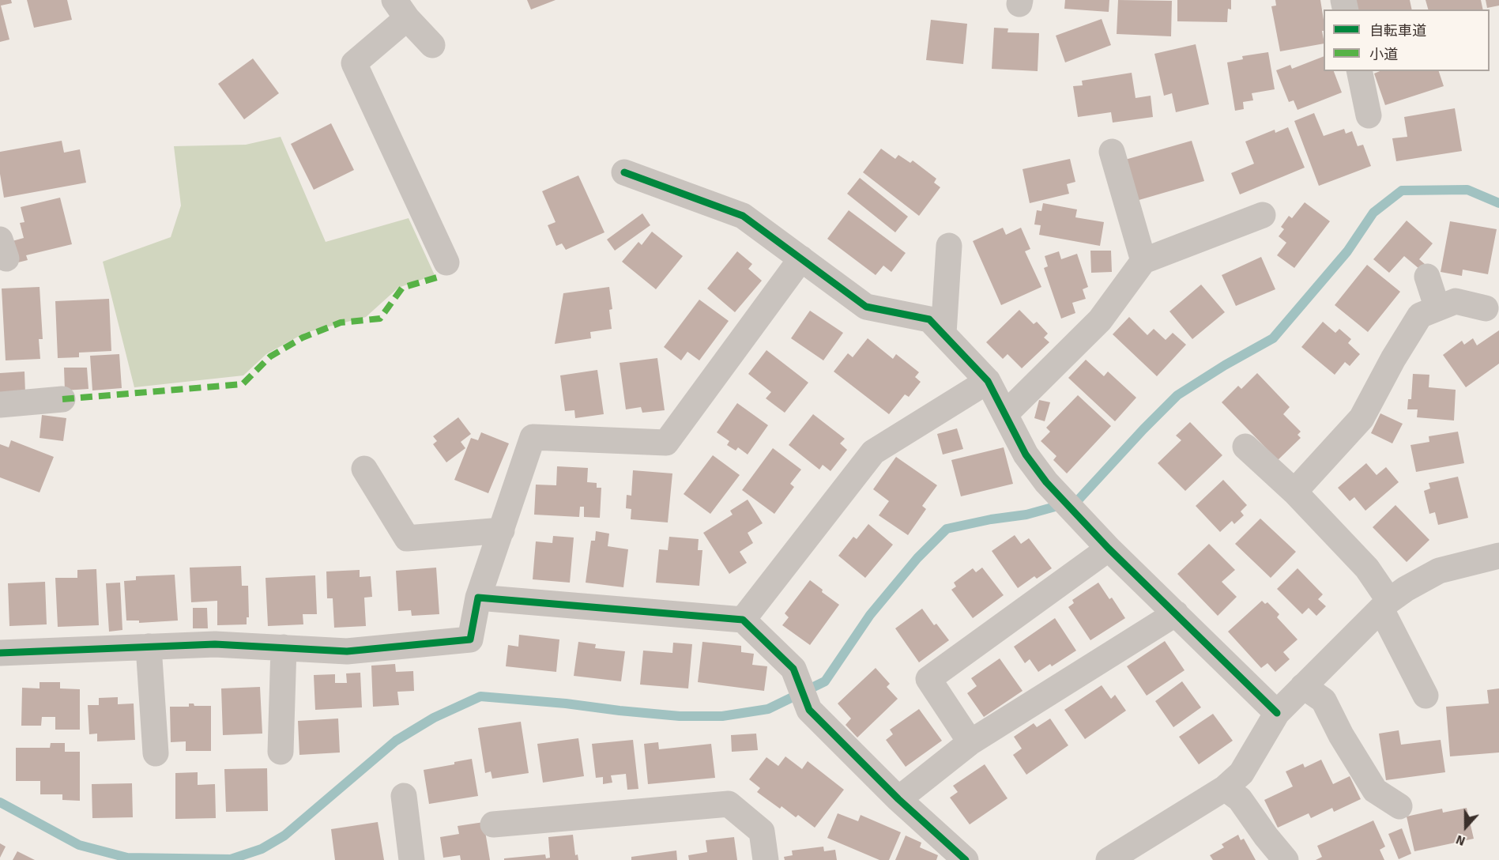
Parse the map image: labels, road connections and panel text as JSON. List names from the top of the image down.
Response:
{
  "legend": ["自転車道", "小道"],
  "north": "bottom"
}
